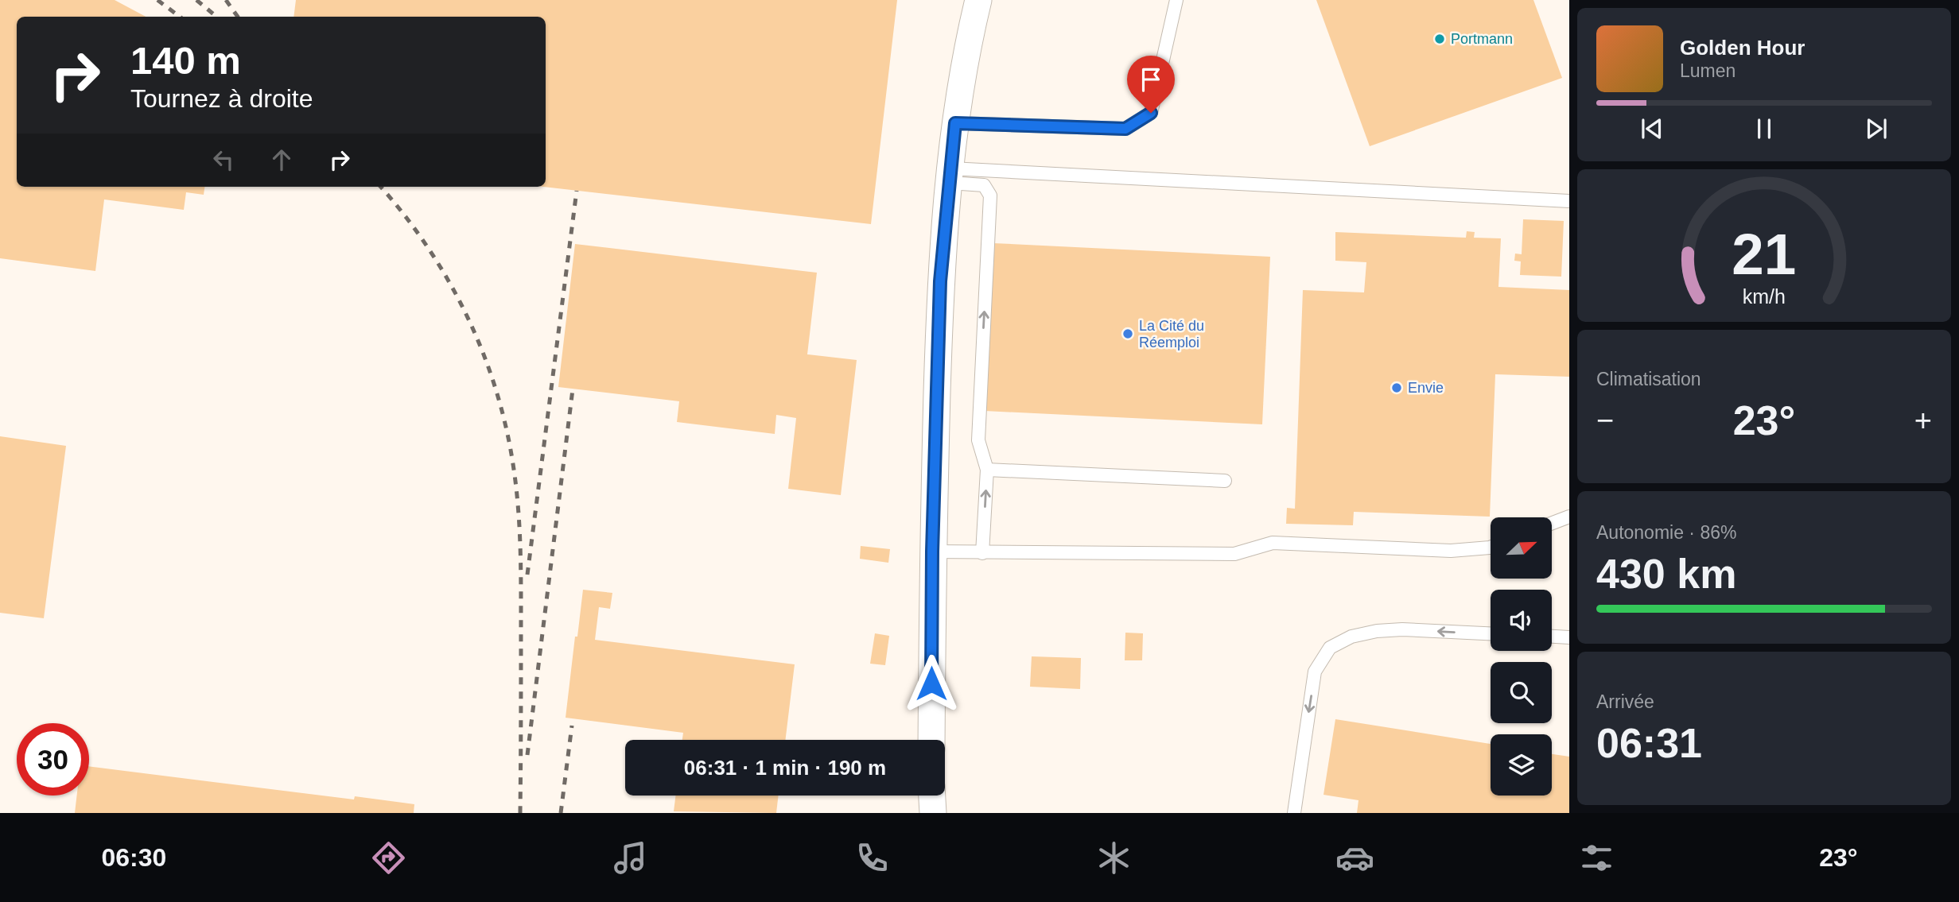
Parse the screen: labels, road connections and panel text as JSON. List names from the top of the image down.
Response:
{
  "places": ["Portmann", "La Cité du Réemploi", "Envie"],
  "north": "top right",
  "page": {
    "turn": ["140 m", "Tournez à droite"],
    "song": ["Golden Hour", "Lumen"],
    "tile": [
      "Climatisation",
      ["Autonomie · 86%", "430 km"],
      ["Arrivée", "06:31"]
    ],
    "heat": ["−", "23°", "+"],
    "limit": "30",
    "trip": "06:31 · 1 min · 190 m",
    "tabs": ["06:30", "23°"],
    "gauge": ["21", "km/h"]
  }
}
